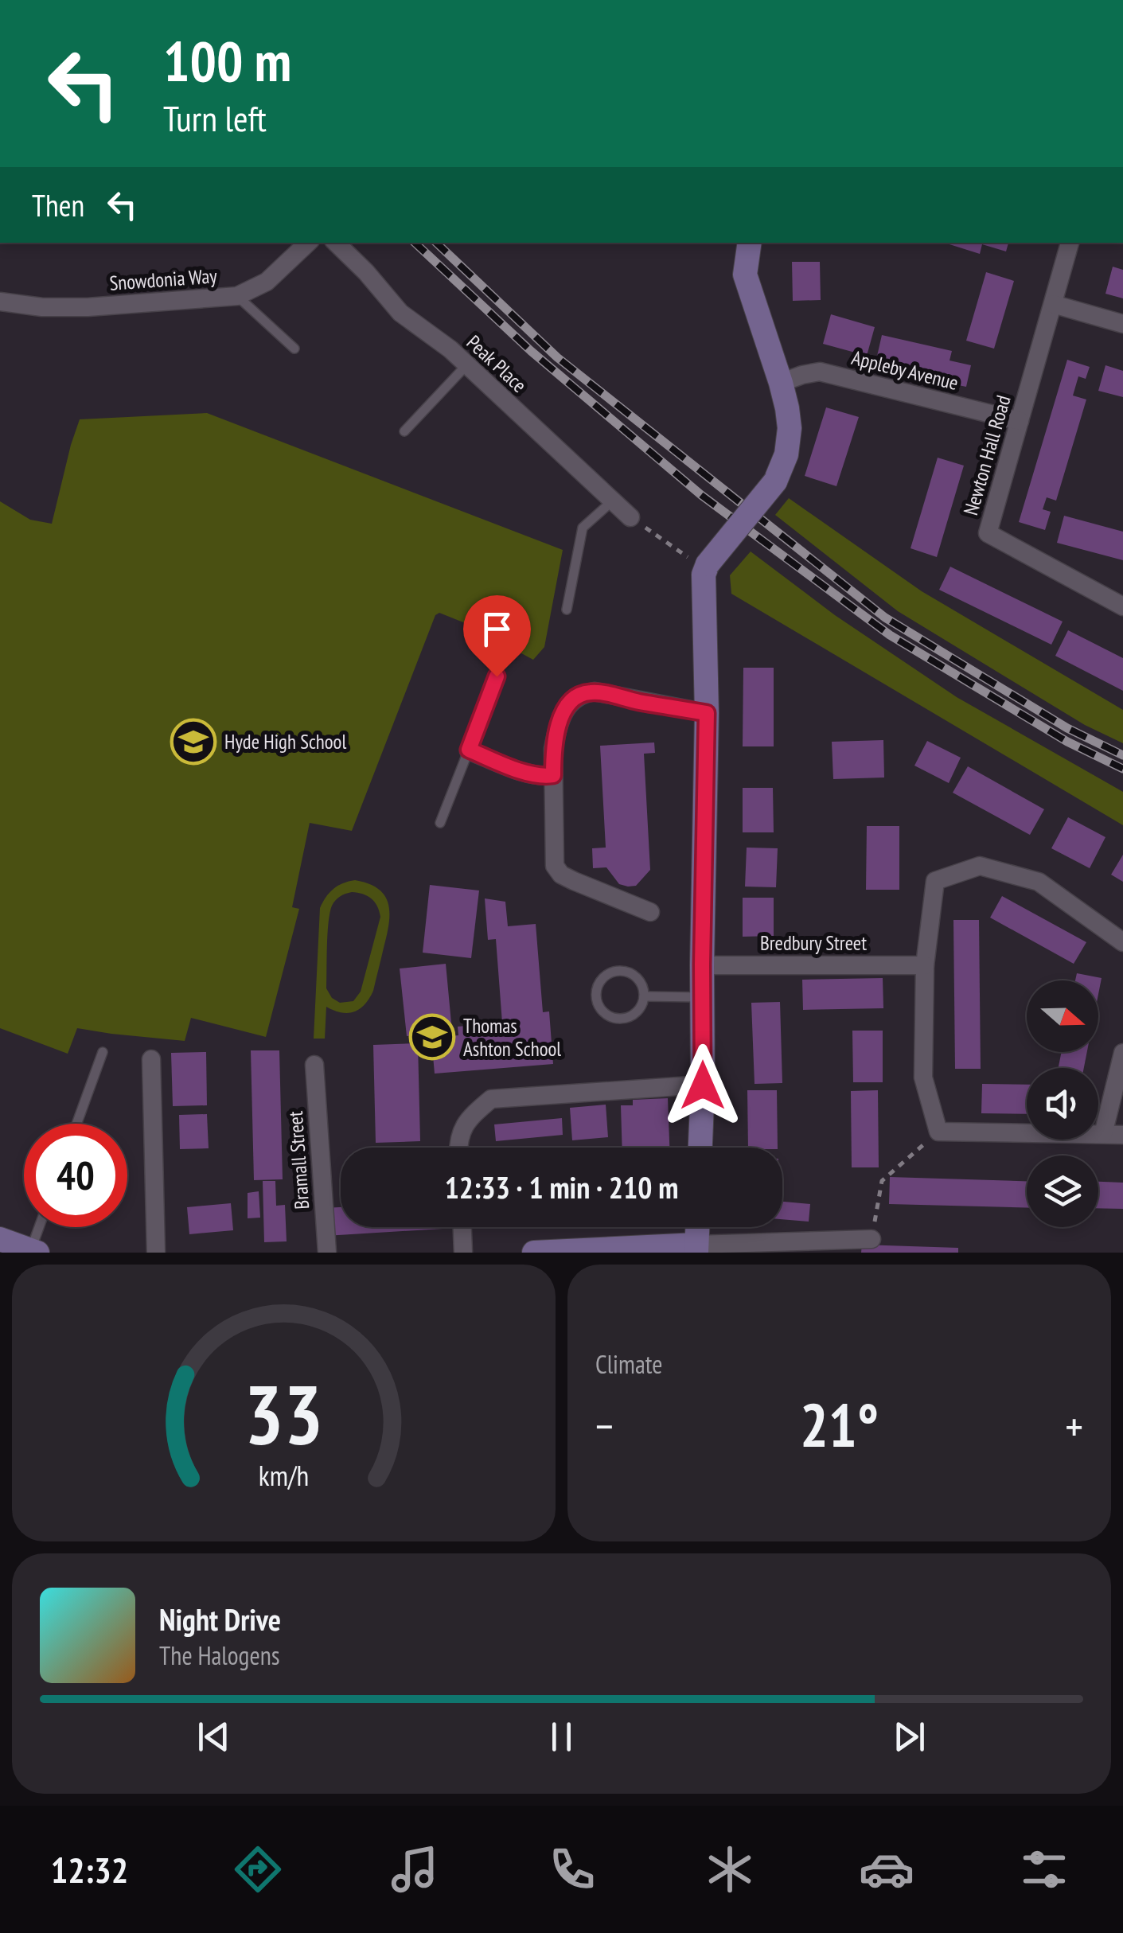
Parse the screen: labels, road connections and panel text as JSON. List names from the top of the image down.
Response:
{
  "streets": {
    "street": [
      "Snowdonia Way",
      "Peak Place",
      "Appleby Avenue",
      "Newton Hall Road",
      "Bredbury Street",
      "Bramall Street"
    ]
  },
  "crossings": [
    ["Appleby Avenue", "Newton Hall Road"]
  ],
  "places": {
    "school or university": ["Hyde High School", "Thomas Ashton School"]
  },
  "north": "right",
  "page": {
    "turn": ["100 m", "Turn left"],
    "then": "Then",
    "limit": "40",
    "trip": "12:33 · 1 min · 210 m",
    "tile": "Climate",
    "heat": ["−", "21°", "+"],
    "song": ["Night Drive", "The Halogens"],
    "tabs": "12:32",
    "gauge": ["33", "km/h"]
  }
}
